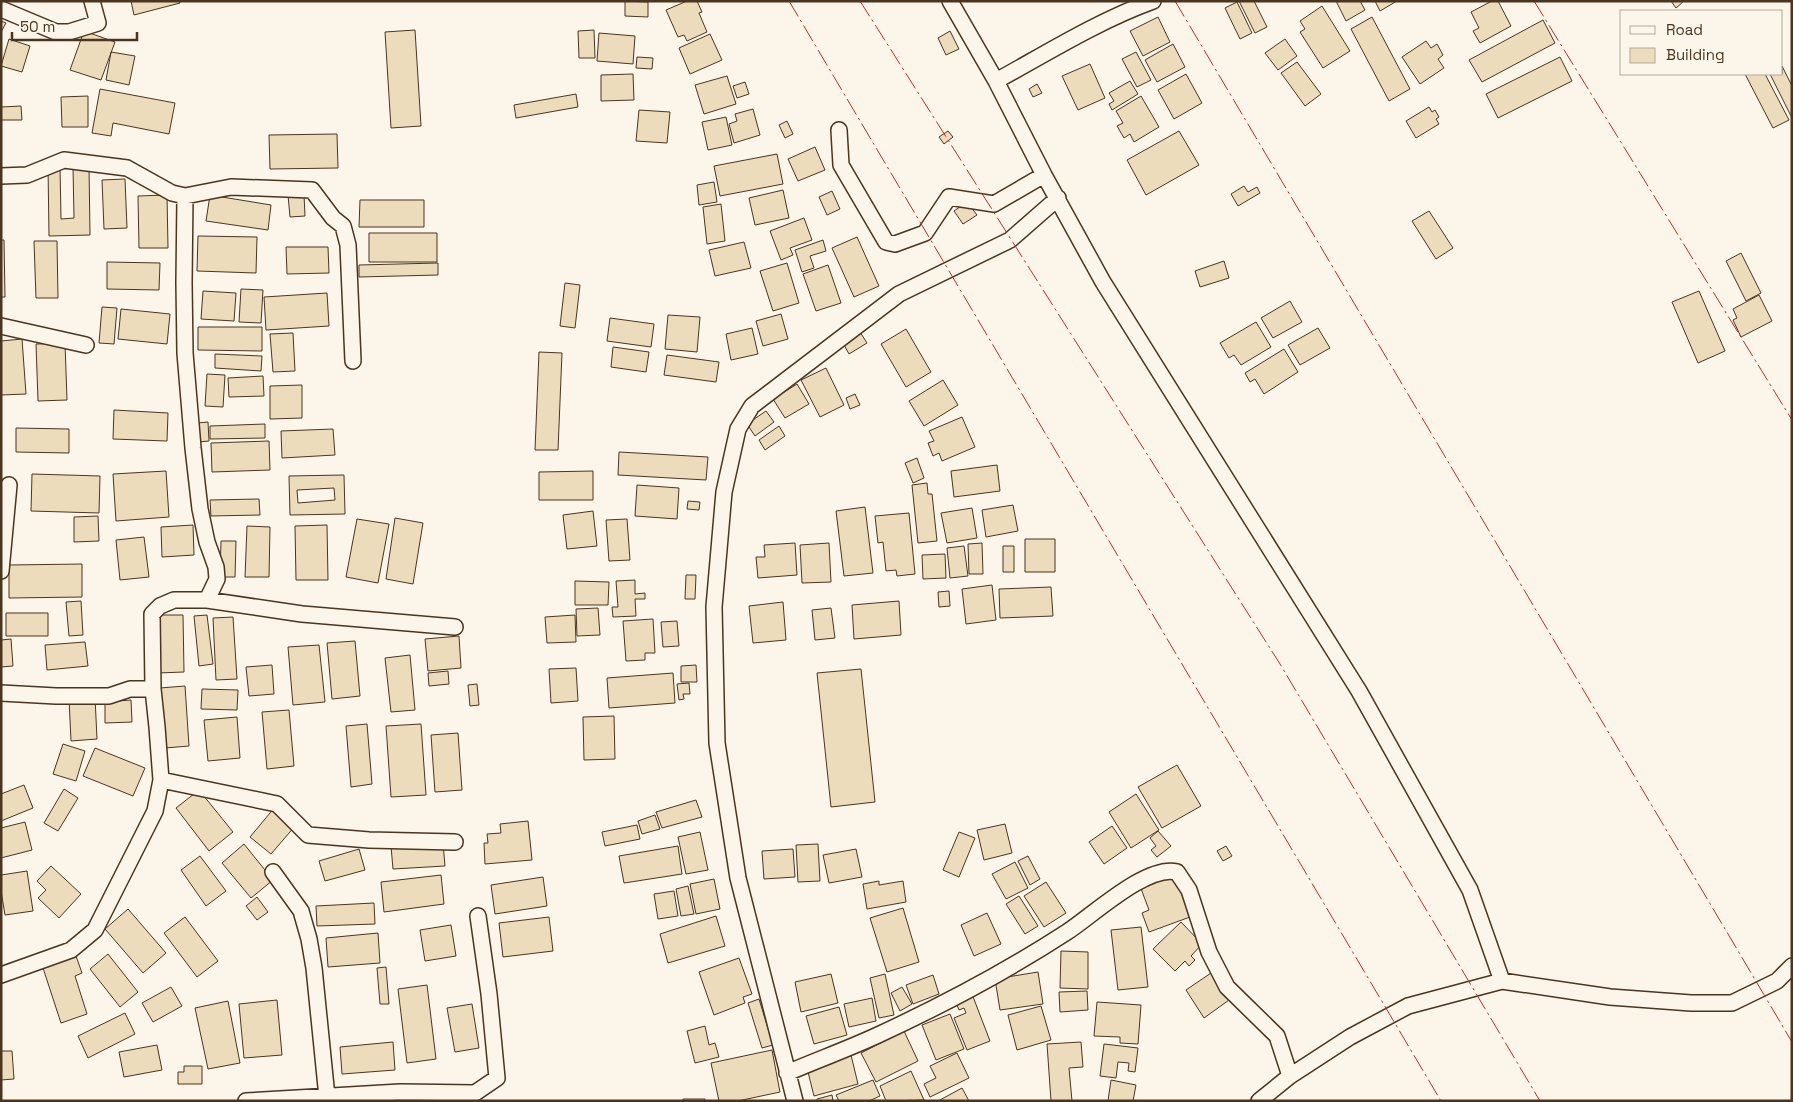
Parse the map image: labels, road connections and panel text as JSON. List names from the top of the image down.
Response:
{
  "legend": ["Road", "Building"],
  "scale_bar": "50 m"
}
